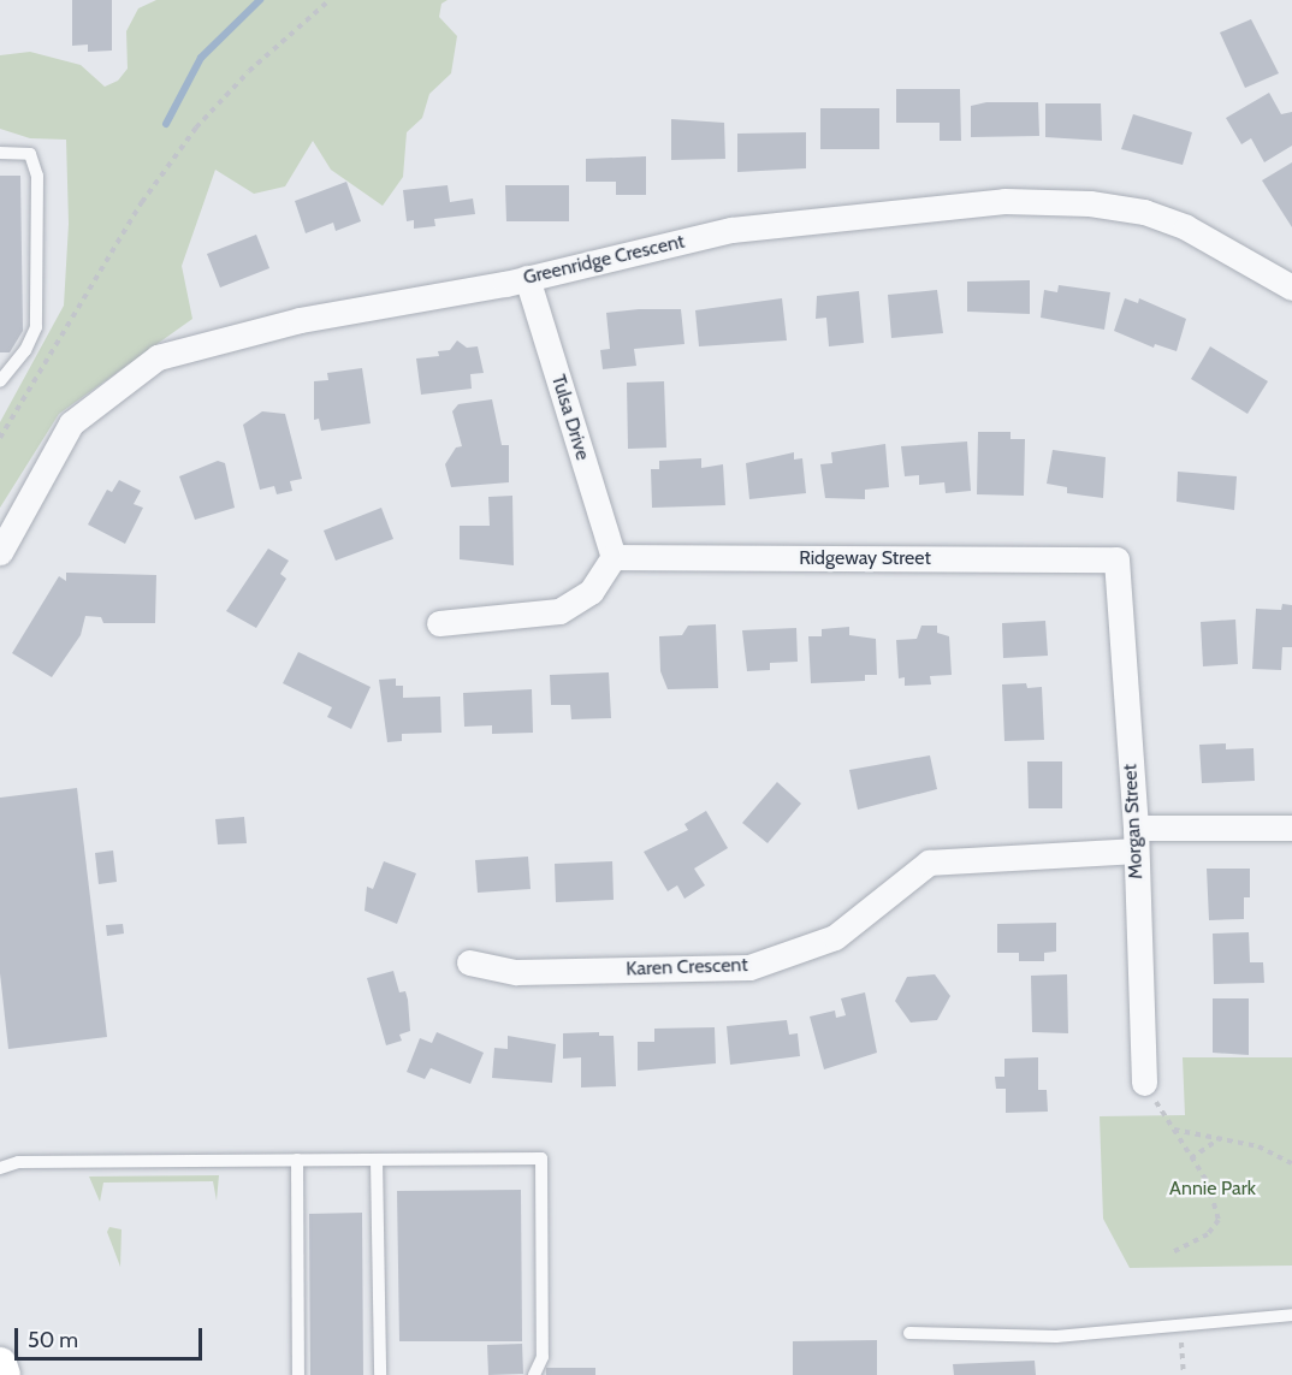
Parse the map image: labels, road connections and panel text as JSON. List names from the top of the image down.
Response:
{
  "streets": {
    "street": [
      "Greenridge Crescent",
      "Tulsa Drive",
      "Ridgeway Street",
      "Morgan Street",
      "Karen Crescent"
    ]
  },
  "crossings": [
    ["Greenridge Crescent", "Tulsa Drive"],
    ["Tulsa Drive", "Ridgeway Street"],
    ["Ridgeway Street", "Morgan Street"],
    ["Morgan Street", "Karen Crescent"]
  ],
  "parks": ["Annie Park"],
  "scale_bar": "50 m"
}
